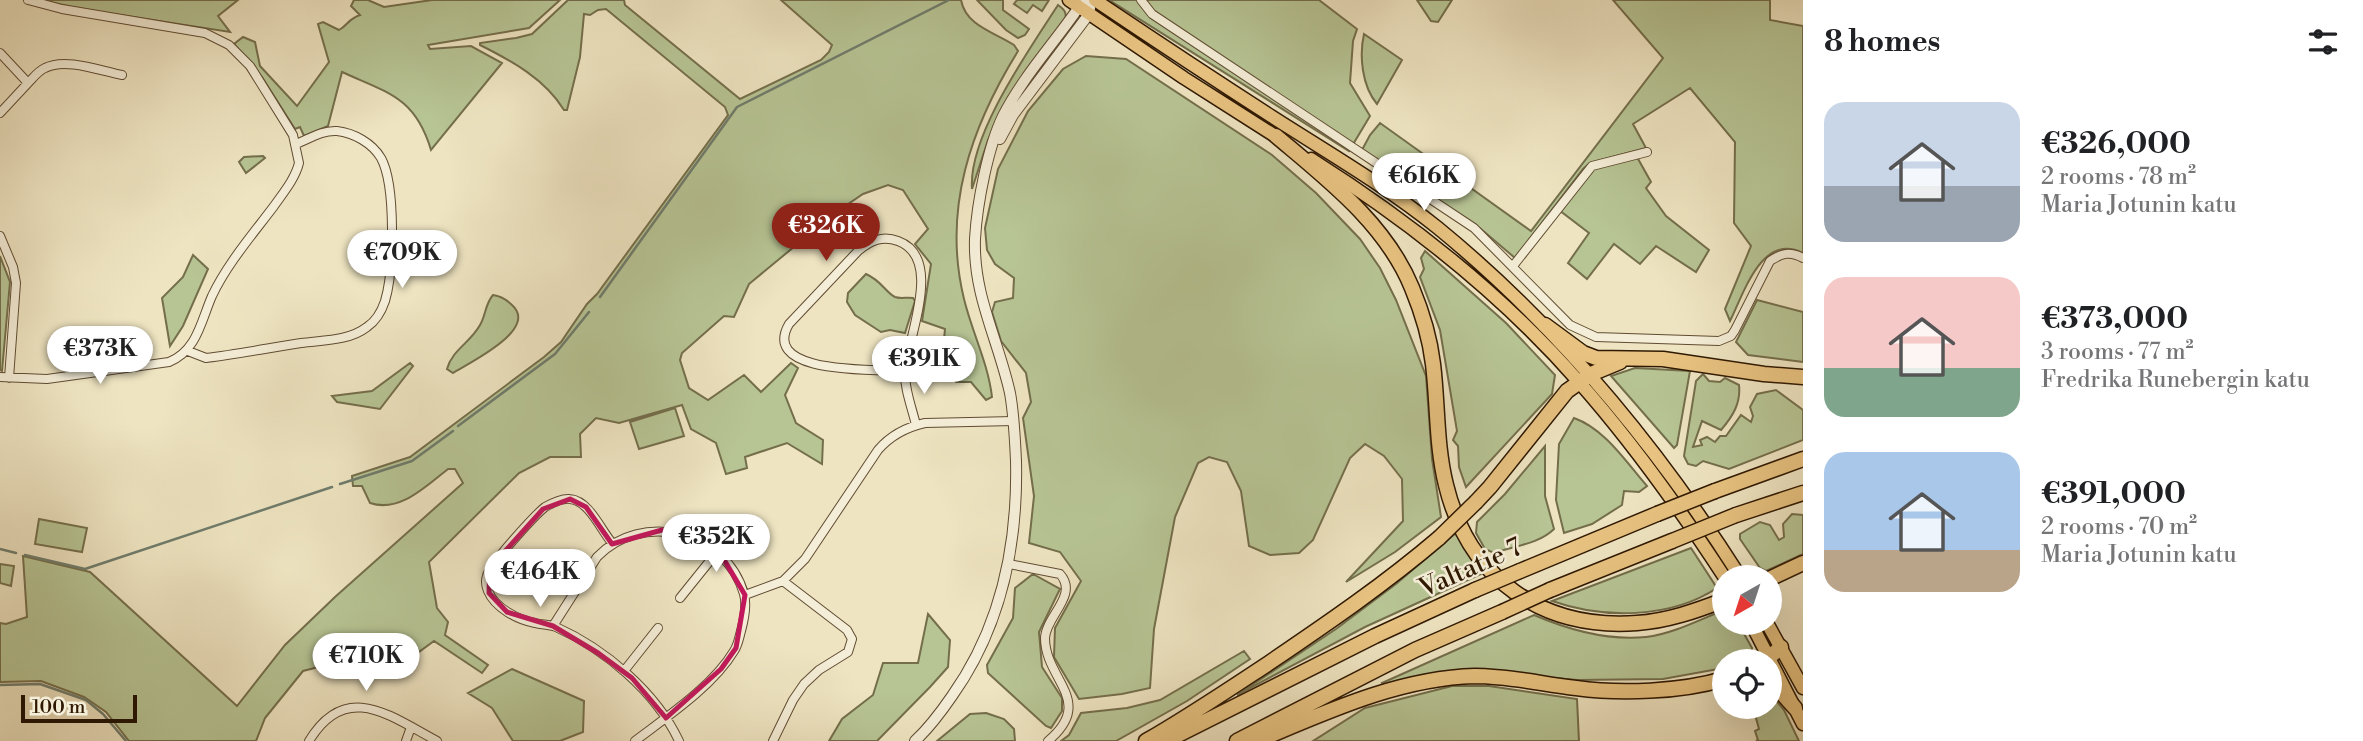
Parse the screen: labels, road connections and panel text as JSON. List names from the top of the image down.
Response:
{
  "streets": {
    "highway": ["Valtatie 7"]
  },
  "scale_bar": "100 m",
  "north": "bottom left",
  "page": {
    "heading": "8 homes",
    "list": [
      {
        "name": "€326,000",
        "note": "2 rooms · 78 m² · Maria Jotunin katu"
      },
      {
        "name": "€373,000",
        "note": "3 rooms · 77 m² · Fredrika Runebergin katu"
      },
      {
        "name": "€391,000",
        "note": "2 rooms · 70 m² · Maria Jotunin katu"
      }
    ],
    "price": [
      "€616K",
      "€326K",
      "€709K",
      "€373K",
      "€391K",
      "€352K",
      "€464K",
      "€710K"
    ],
    "scale": "100 m"
  }
}
